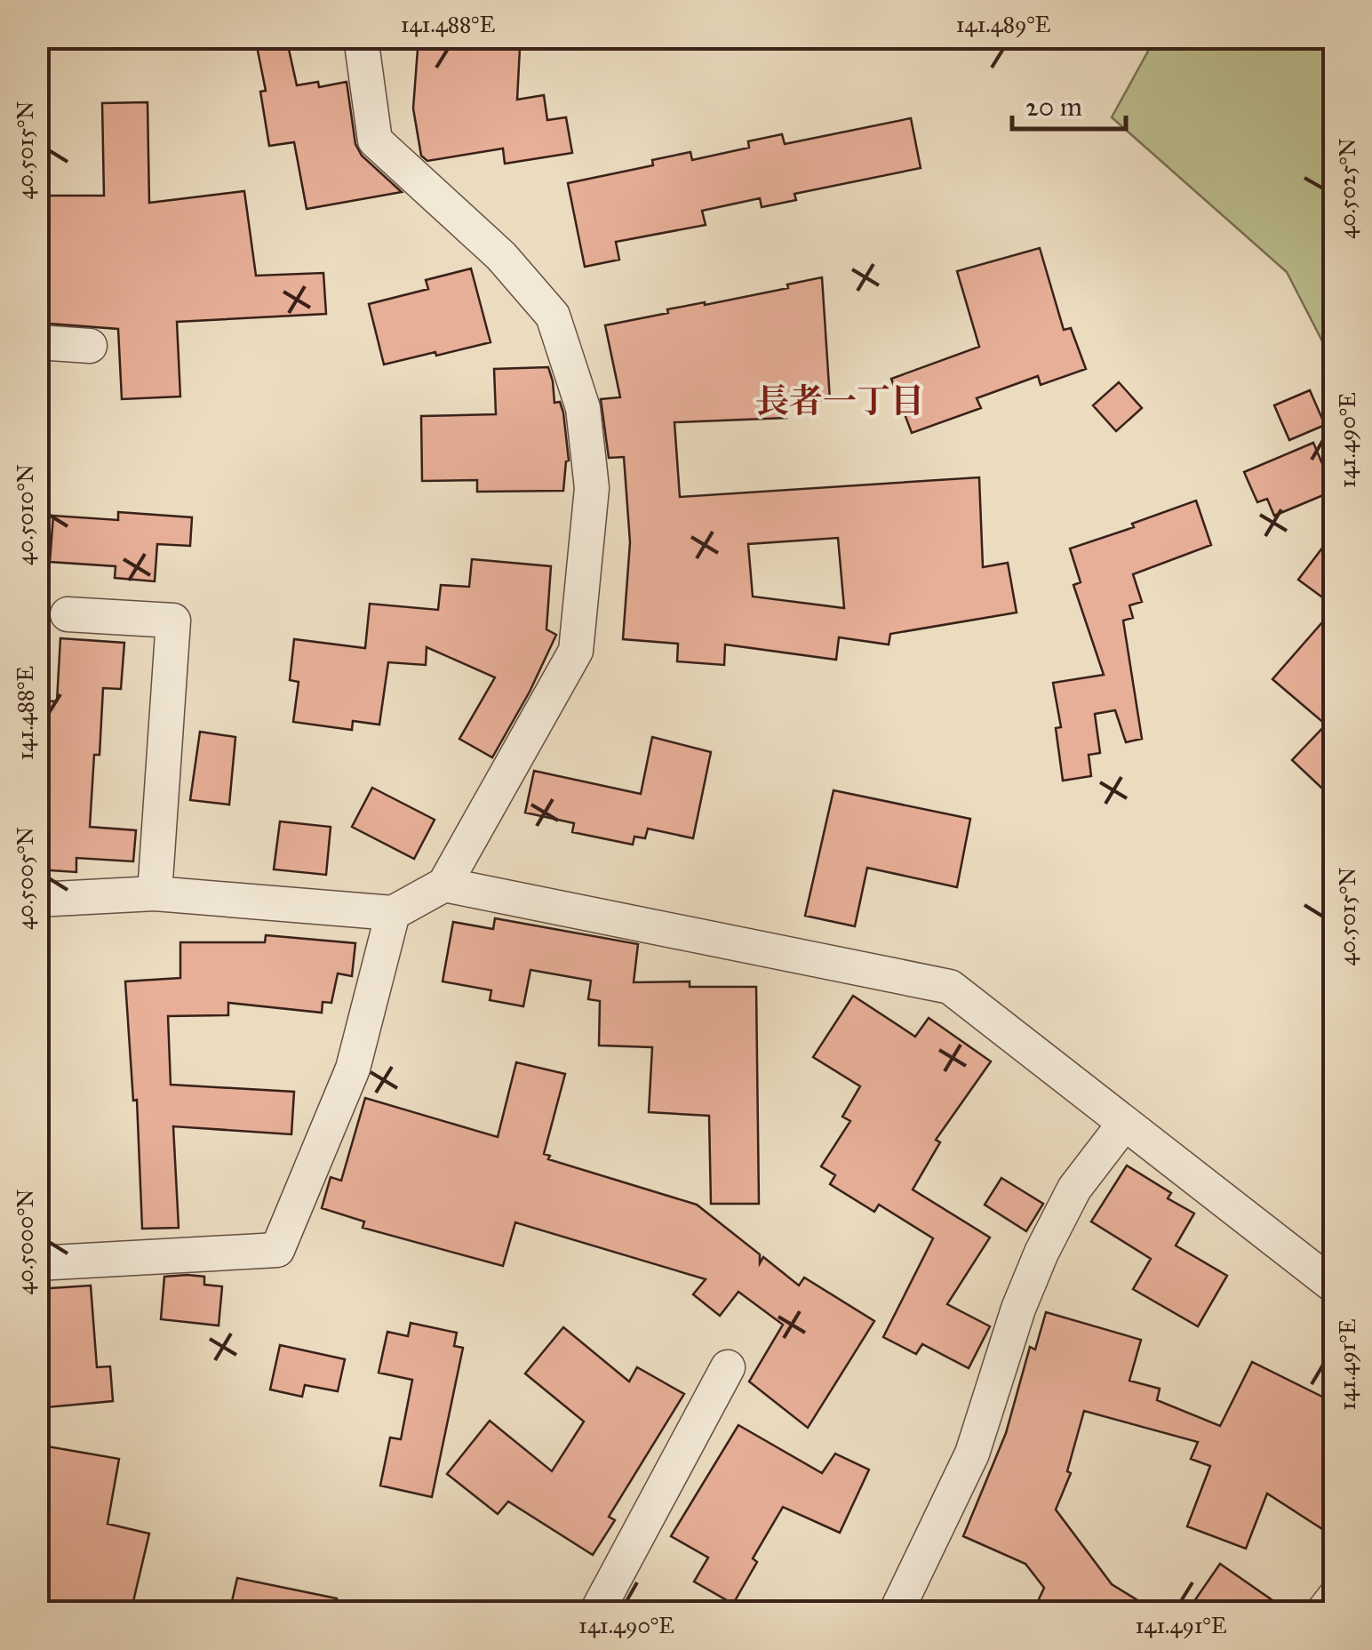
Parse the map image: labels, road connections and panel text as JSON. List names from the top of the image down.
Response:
{
  "districts": ["長者一丁目"],
  "scale_bar": "20 m",
  "coordinates": [
    "141.488°E",
    "141.489°E",
    "40.5015°N",
    "40.5025°N",
    "141.490°E",
    "40.5010°N",
    "40.5005°N",
    "40.5000°N",
    "141.491°E"
  ]
}
